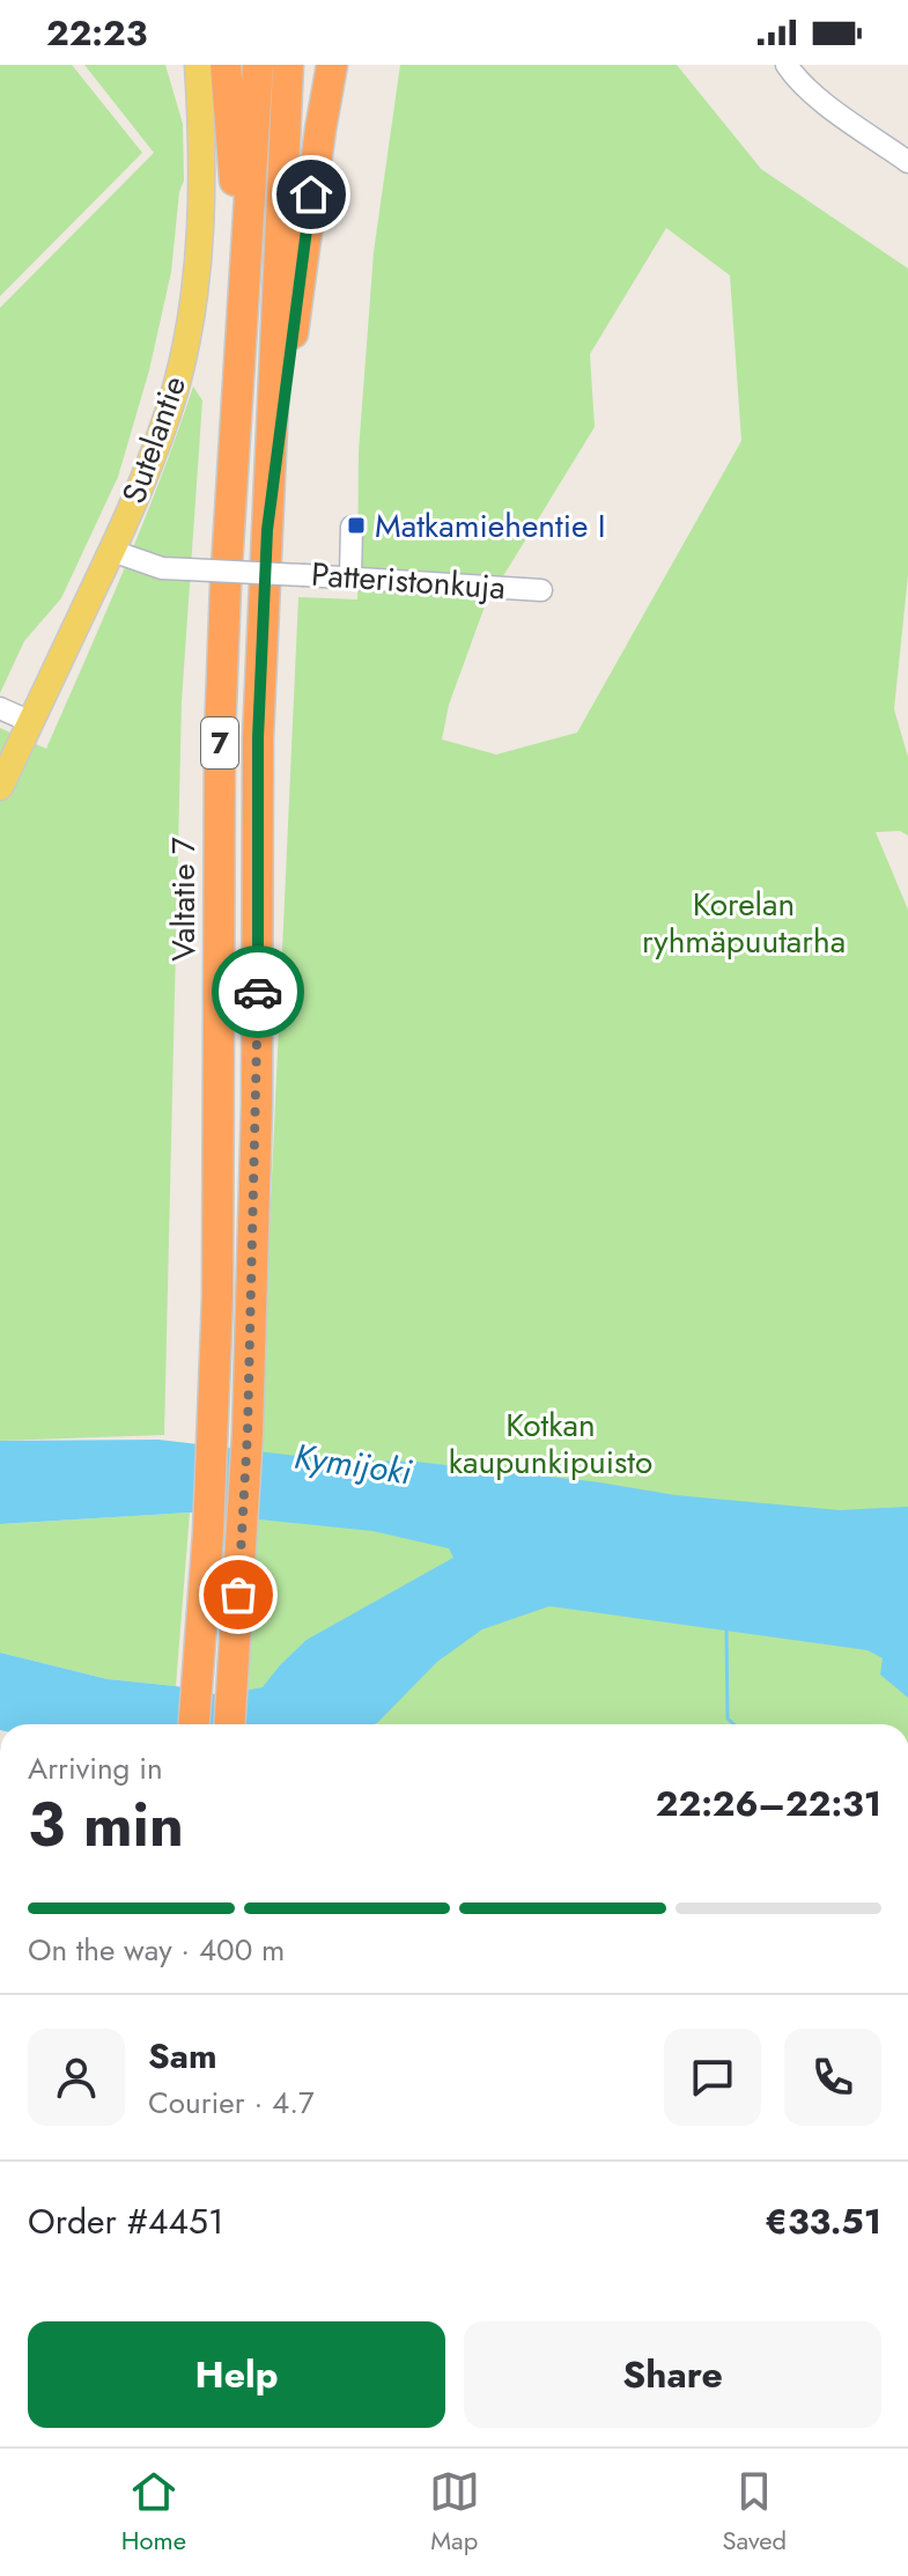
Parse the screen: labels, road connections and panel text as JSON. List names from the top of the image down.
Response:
{
  "streets": {
    "highway": ["7", "Valtatie 7"],
    "main road": ["Sutelantie"],
    "street": ["Patteristonkuja"]
  },
  "crossings": [
    ["Sutelantie", "Patteristonkuja"]
  ],
  "water": ["Kymijoki"],
  "parks": ["Korelan ryhmäpuutarha", "Kotkan kaupunkipuisto"],
  "places": {
    "transit": ["Matkamiehentie I"]
  },
  "page": {
    "status": "22:23",
    "heading": ["3 min", "Arriving in", "22:26–22:31"],
    "panel": [
      "Sam",
      "Courier · 4.7",
      "Order #4451",
      "€33.51"
    ],
    "bar": "On the way · 400 m",
    "buttons": ["Help", "Share"],
    "tabs": ["Home", "Map", "Saved"]
  }
}
